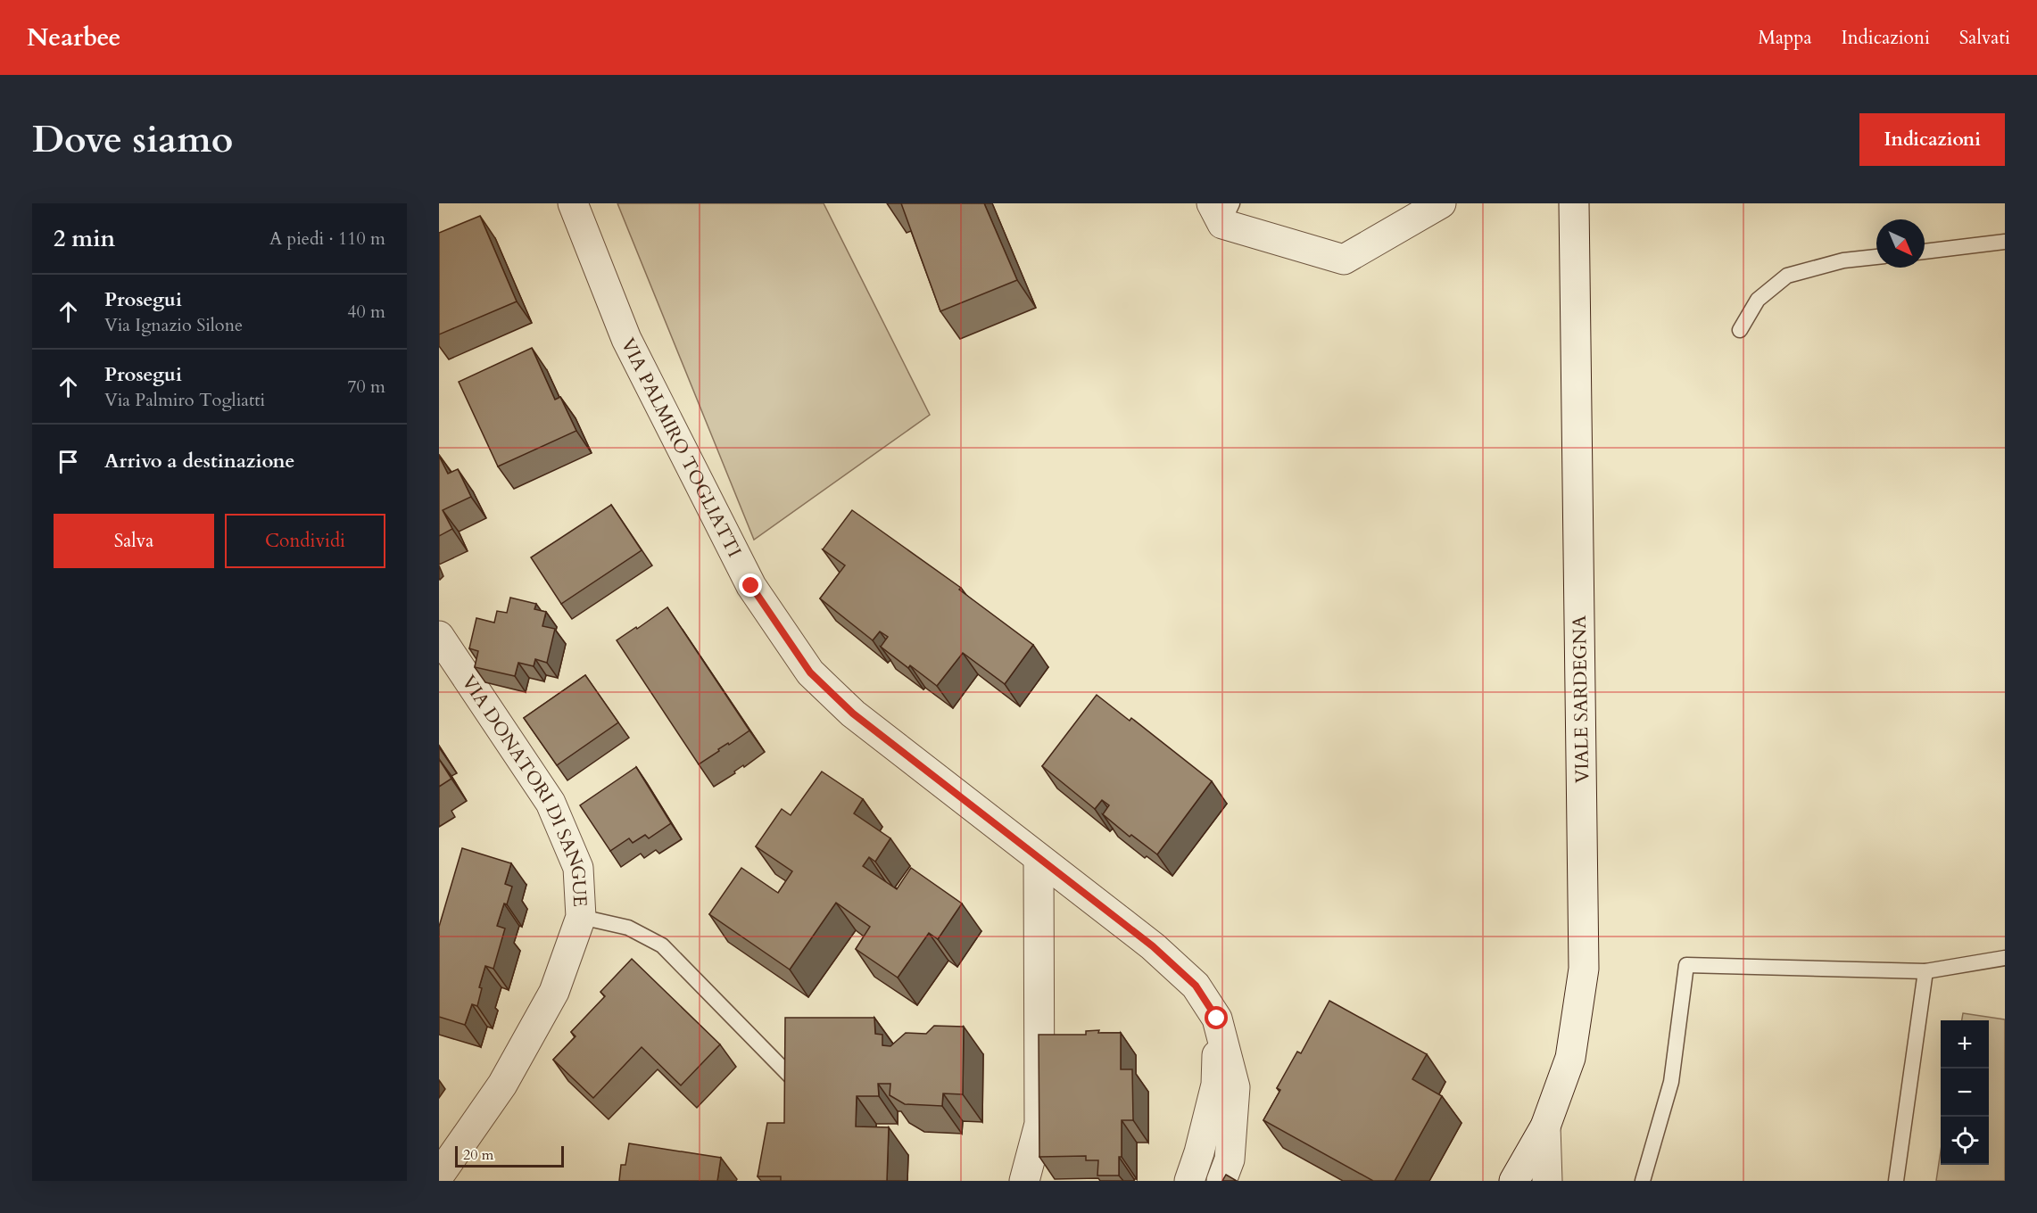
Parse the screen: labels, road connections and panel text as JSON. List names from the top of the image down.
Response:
{
  "streets": {
    "street": ["VIA PALMIRO TOGLIATTI", "VIALE SARDEGNA", "VIA DONATORI DI SANGUE"]
  },
  "scale_bar": "20 m",
  "north": "bottom right",
  "page": {
    "header": "Nearbee",
    "nav": ["Mappa", "Indicazioni", "Salvati"],
    "buttons": [
      "Indicazioni",
      ["Salva", "Condividi"]
    ],
    "title": "Dove siamo",
    "heading": ["2 min", "A piedi · 110 m"],
    "list": [
      ["Prosegui", "Via Ignazio Silone", "40 m"],
      ["Prosegui", "Via Palmiro Togliatti", "70 m"],
      "Arrivo a destinazione"
    ],
    "map_buttons": ["+", "−"],
    "scale": "20 m"
  }
}
